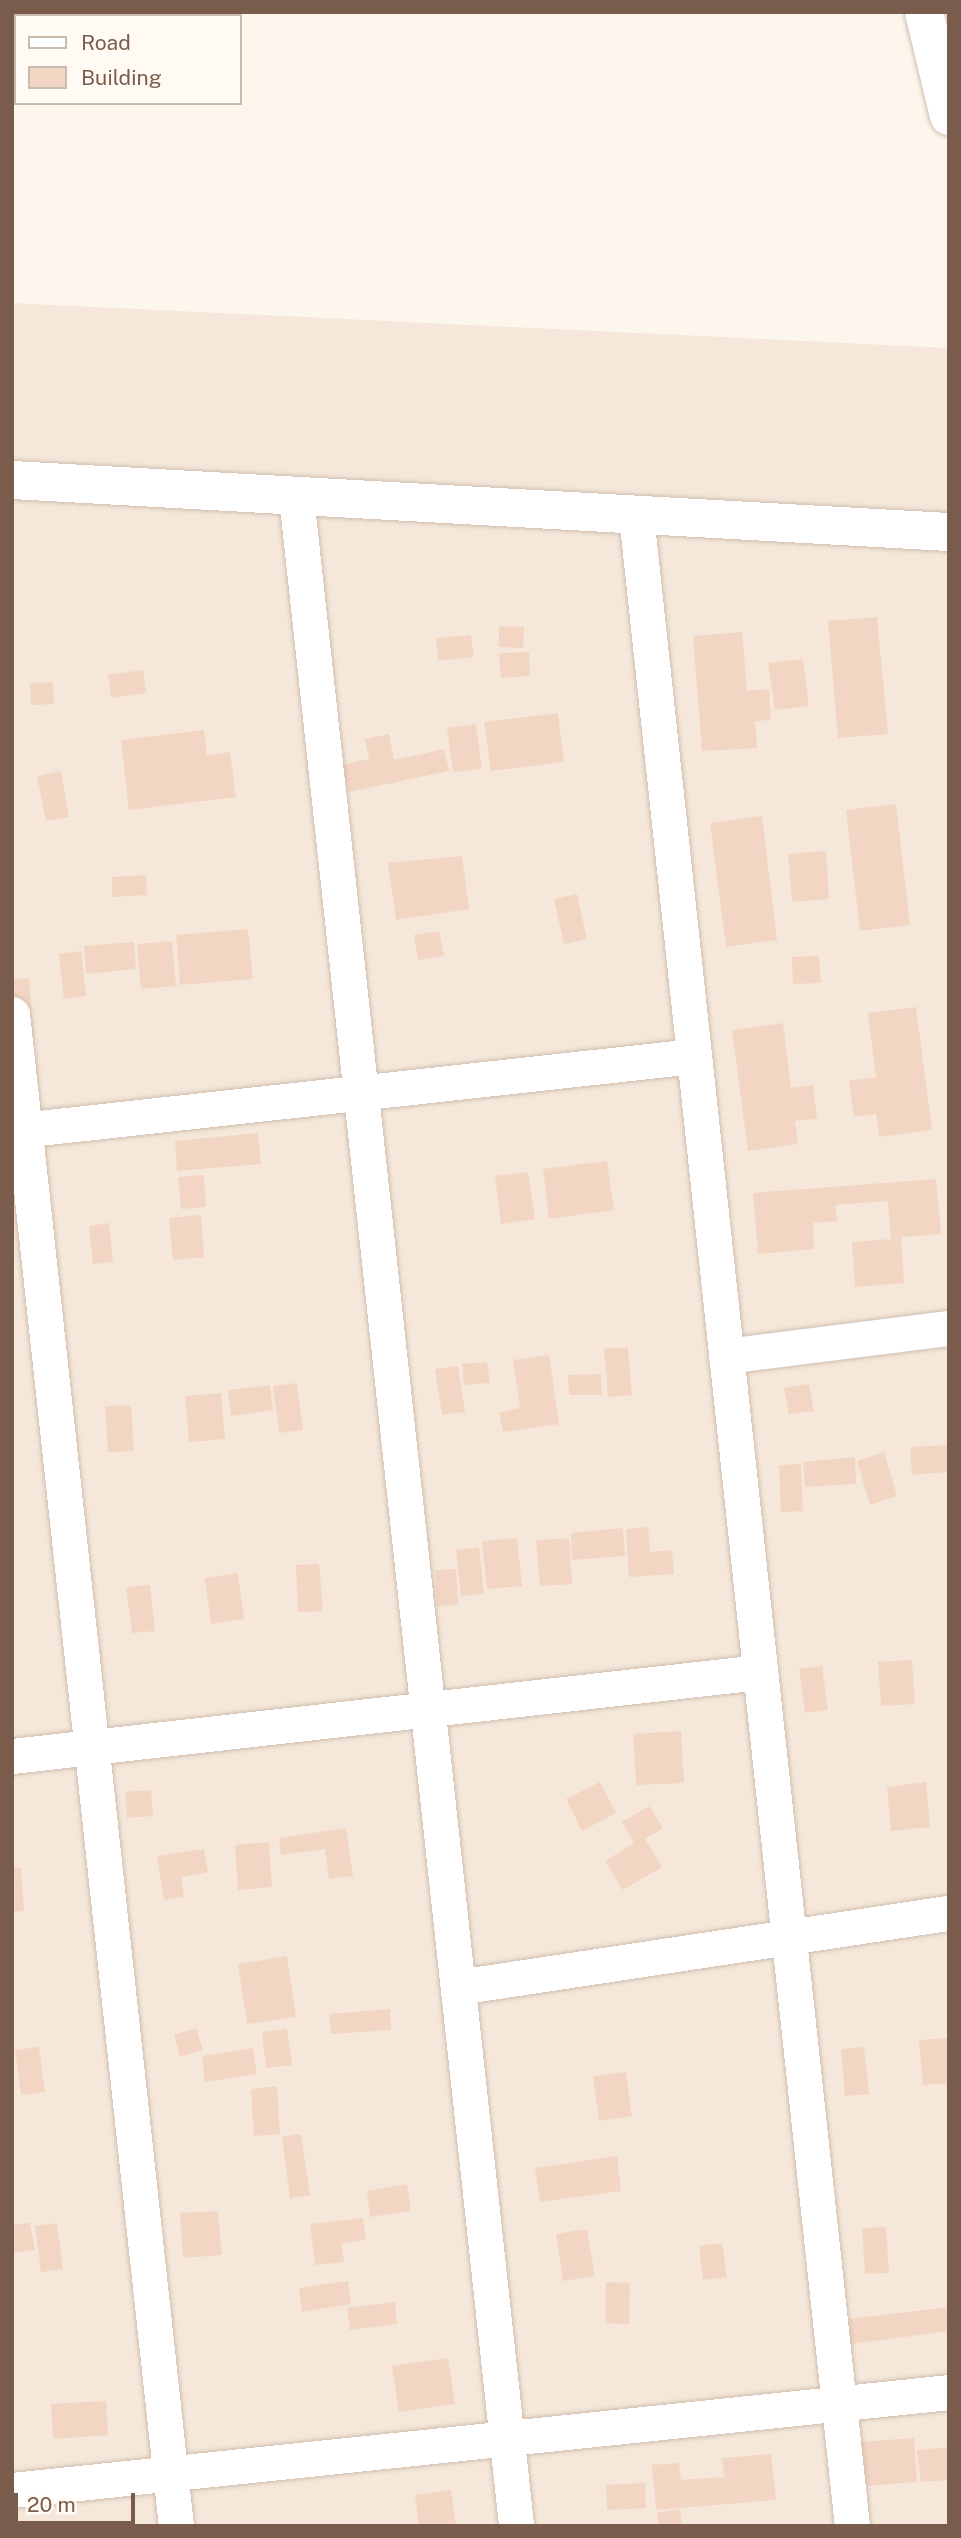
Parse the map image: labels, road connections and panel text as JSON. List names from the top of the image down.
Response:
{
  "legend": ["Road", "Building"],
  "scale_bar": "20 m"
}
